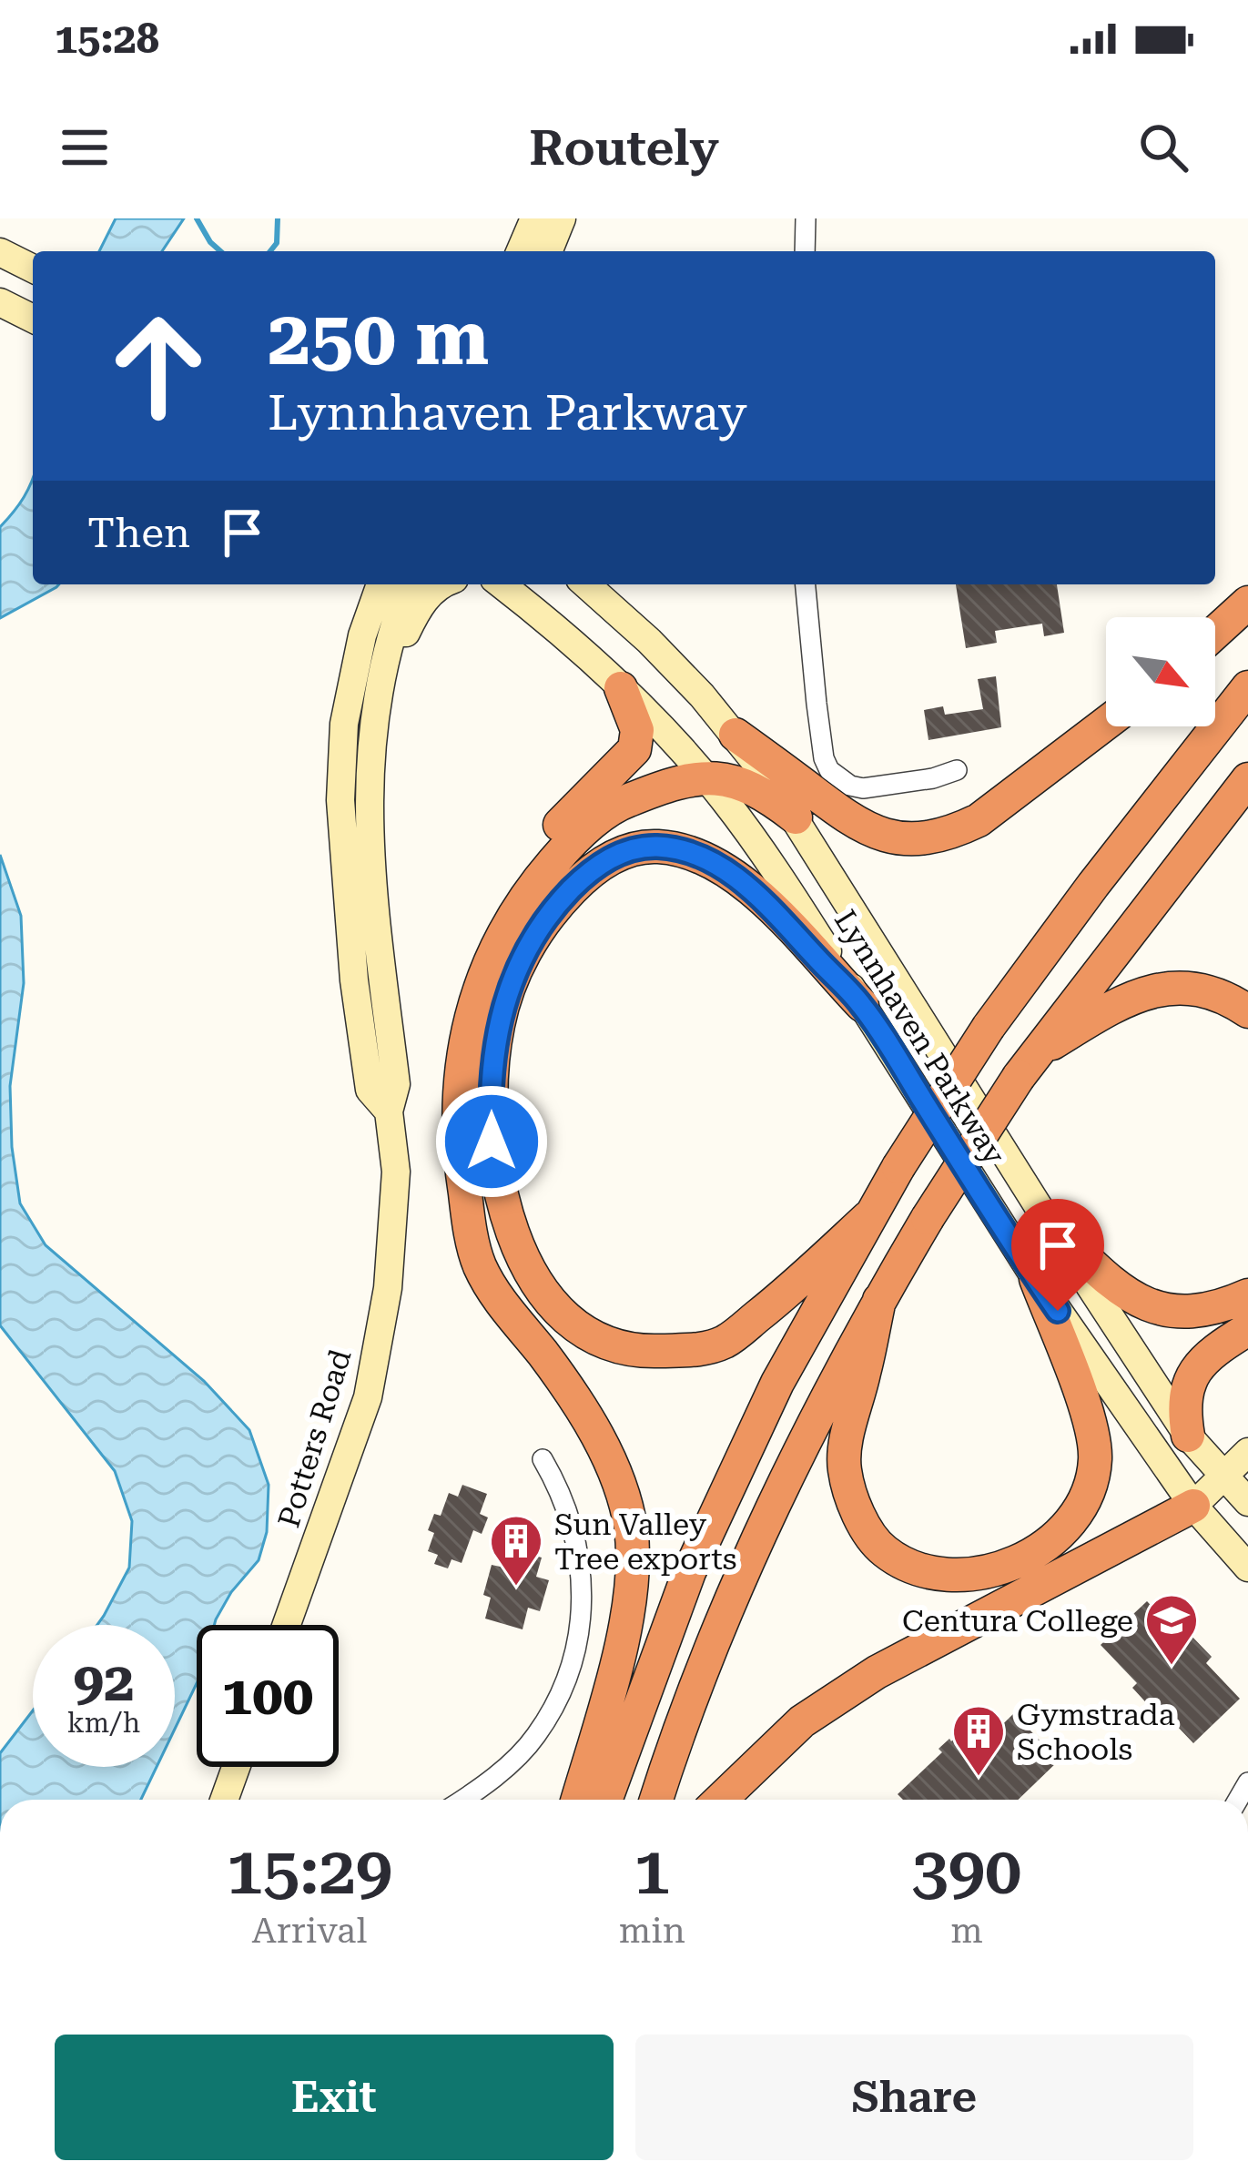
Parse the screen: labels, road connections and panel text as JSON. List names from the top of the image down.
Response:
{
  "streets": {
    "main road": ["Lynnhaven Parkway", "Potters Road"]
  },
  "places": {
    "building": ["Sun Valley Tree exports", "Gymstrada Schools"],
    "school or university": ["Centura College"]
  },
  "north": "bottom right",
  "page": {
    "status": "15:28",
    "header": "Routely",
    "turn": ["250 m", "Lynnhaven Parkway"],
    "then": "Then",
    "speed": "92 km/h",
    "limit": "100",
    "eta": [
      "15:29",
      "Arrival",
      "1",
      "min",
      "390",
      "m"
    ],
    "buttons": ["Exit", "Share"]
  }
}
